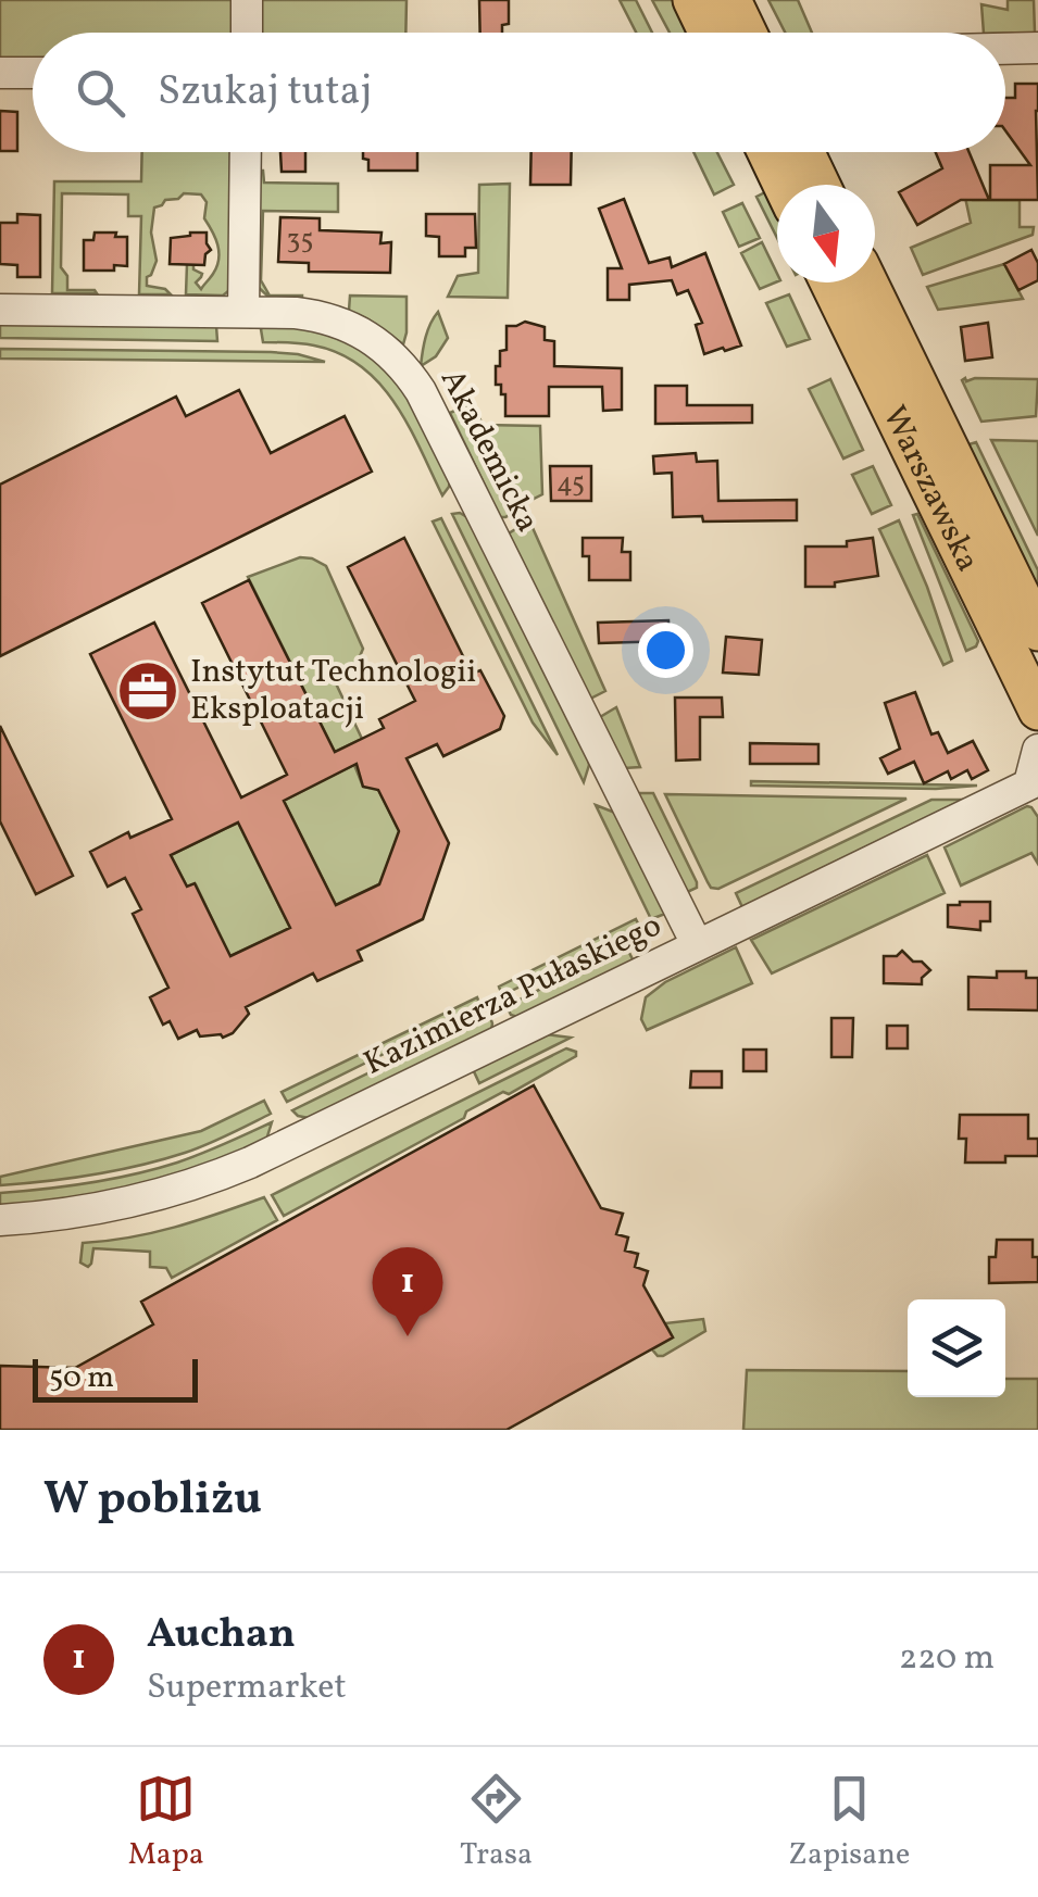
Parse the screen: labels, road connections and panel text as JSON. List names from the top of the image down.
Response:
{
  "streets": {
    "main road": ["Warszawska"],
    "street": ["Akademicka", "Kazimierza Pułaskiego"]
  },
  "crossings": [
    ["Akademicka", "Kazimierza Pułaskiego"]
  ],
  "places": {
    "office": ["Instytut Technologii Eksploatacji"]
  },
  "house_numbers": ["35", "45"],
  "scale_bar": "50 m",
  "north": "bottom",
  "page": {
    "search": "Szukaj tutaj",
    "pins": "1",
    "scale": "50 m",
    "heading": "W pobliżu",
    "list": [
      {
        "mark": "1",
        "name": "Auchan",
        "note": "Supermarket",
        "value": "220 m"
      }
    ],
    "nav": ["Mapa", "Trasa", "Zapisane"]
  }
}
